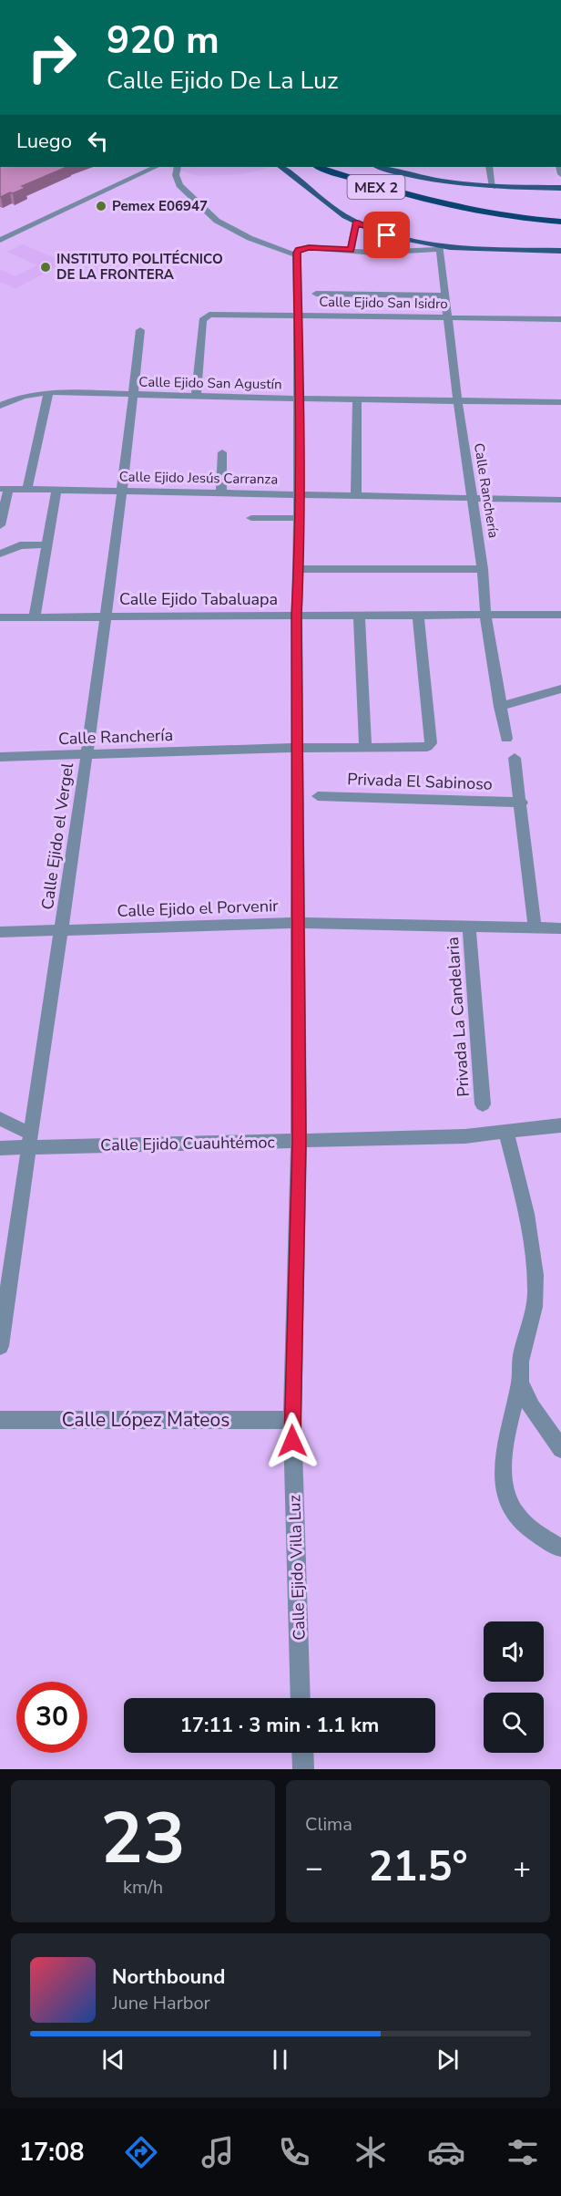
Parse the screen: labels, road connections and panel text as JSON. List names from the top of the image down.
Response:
{
  "streets": {
    "highway": ["MEX 2"],
    "street": [
      "Calle Ejido San Isidro",
      "Calle Ejido San Agustín",
      "Calle Ejido Jesús Carranza",
      "Calle Ranchería",
      "Calle Ejido Tabaluapa",
      "Privada El Sabinoso",
      "Calle Ejido el Vergel",
      "Calle Ejido el Porvenir",
      "Privada La Candelaria",
      "Calle Ejido Cuauhtémoc",
      "Calle López Mateos",
      "Calle Ejido Villa Luz"
    ]
  },
  "crossings": [
    ["MEX 2", "Calle Ranchería"],
    ["Calle Ejido San Isidro", "Calle Ejido San Agustín"],
    ["Calle Ejido San Isidro", "Calle Ranchería"],
    ["Calle Ejido San Isidro", "Calle Ejido Villa Luz"],
    ["Calle Ejido San Agustín", "Calle Ranchería"],
    ["Calle Ejido San Agustín", "Calle Ejido el Vergel"],
    ["Calle Ejido San Agustín", "Calle Ejido Villa Luz"],
    ["Calle Ejido Jesús Carranza", "Calle Ranchería"],
    ["Calle Ejido Jesús Carranza", "Calle Ejido el Vergel"],
    ["Calle Ejido Jesús Carranza", "Calle Ejido Villa Luz"],
    ["Calle Ranchería", "Calle Ejido Tabaluapa"],
    ["Calle Ranchería", "Calle Ejido el Vergel"],
    ["Calle Ranchería", "Calle Ejido Villa Luz"],
    ["Calle Ejido Tabaluapa", "Calle Ejido el Vergel"],
    ["Calle Ejido Tabaluapa", "Calle Ejido Villa Luz"],
    ["Privada El Sabinoso", "Calle Ejido el Porvenir"],
    ["Calle Ejido el Vergel", "Calle Ejido el Porvenir"],
    ["Calle Ejido el Vergel", "Calle Ejido Cuauhtémoc"],
    ["Calle Ejido el Porvenir", "Privada La Candelaria"],
    ["Calle Ejido el Porvenir", "Calle Ejido Villa Luz"],
    ["Calle Ejido Cuauhtémoc", "Calle Ejido Villa Luz"],
    ["Calle López Mateos", "Calle Ejido Villa Luz"]
  ],
  "places": ["Pemex E06947", "INSTITUTO POLITÉCNICO DE LA FRONTERA"],
  "page": {
    "turn": ["920 m", "Calle Ejido De La Luz"],
    "then": "Luego",
    "limit": "30",
    "trip": "17:11 · 3 min · 1.1 km",
    "tile": [
      ["23", "km/h"],
      "Clima"
    ],
    "heat": ["−", "21.5°", "+"],
    "song": ["Northbound", "June Harbor"],
    "tabs": "17:08"
  }
}
